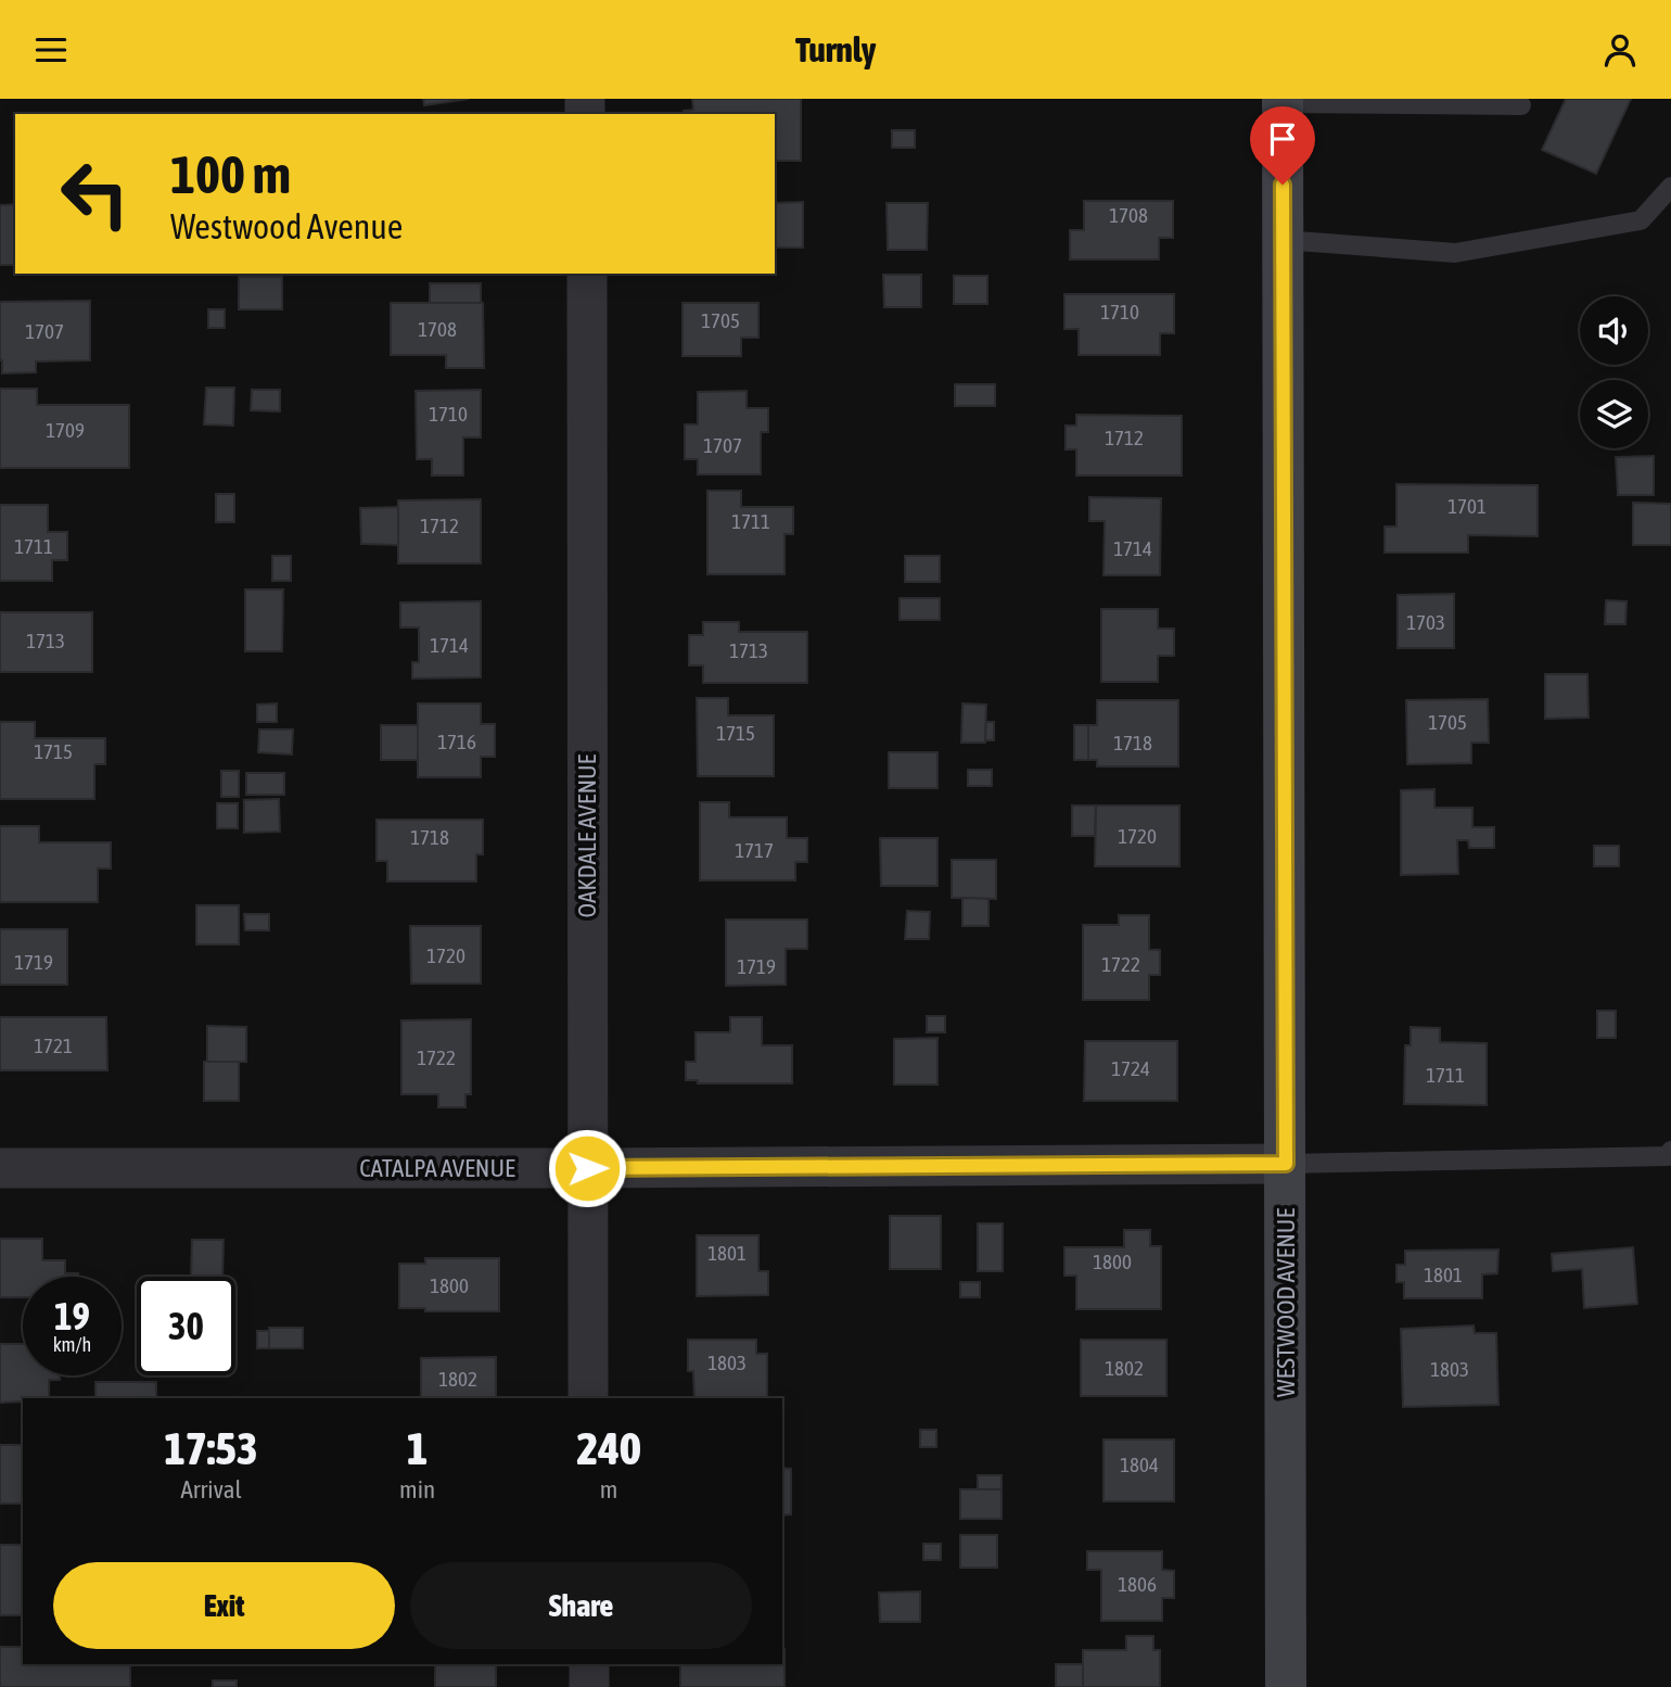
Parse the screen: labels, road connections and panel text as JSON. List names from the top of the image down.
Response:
{
  "streets": {
    "main road": ["WESTWOOD AVENUE"],
    "street": ["OAKDALE AVENUE", "CATALPA AVENUE"]
  },
  "crossings": [
    ["OAKDALE AVENUE", "CATALPA AVENUE"],
    ["CATALPA AVENUE", "WESTWOOD AVENUE"]
  ],
  "house_numbers": [
    "1708",
    "1710",
    "1705",
    "1708",
    "1707",
    "1710",
    "1709",
    "1712",
    "1707",
    "1701",
    "1711",
    "1712",
    "1711",
    "1714",
    "1703",
    "1713",
    "1714",
    "1713",
    "1705",
    "1715",
    "1716",
    "1718",
    "1715",
    "1720",
    "1718",
    "1717",
    "1720",
    "1719",
    "1722",
    "1719",
    "1721",
    "1722",
    "1724",
    "1711",
    "1801",
    "1800",
    "1801",
    "1800",
    "1803",
    "1802",
    "1803",
    "1802",
    "1804",
    "1806"
  ],
  "page": {
    "header": "Turnly",
    "turn": ["100 m", "Westwood Avenue"],
    "speed": "19 km/h",
    "limit": "30",
    "eta": [
      "17:53",
      "Arrival",
      "1",
      "min",
      "240",
      "m"
    ],
    "buttons": ["Exit", "Share"]
  }
}
